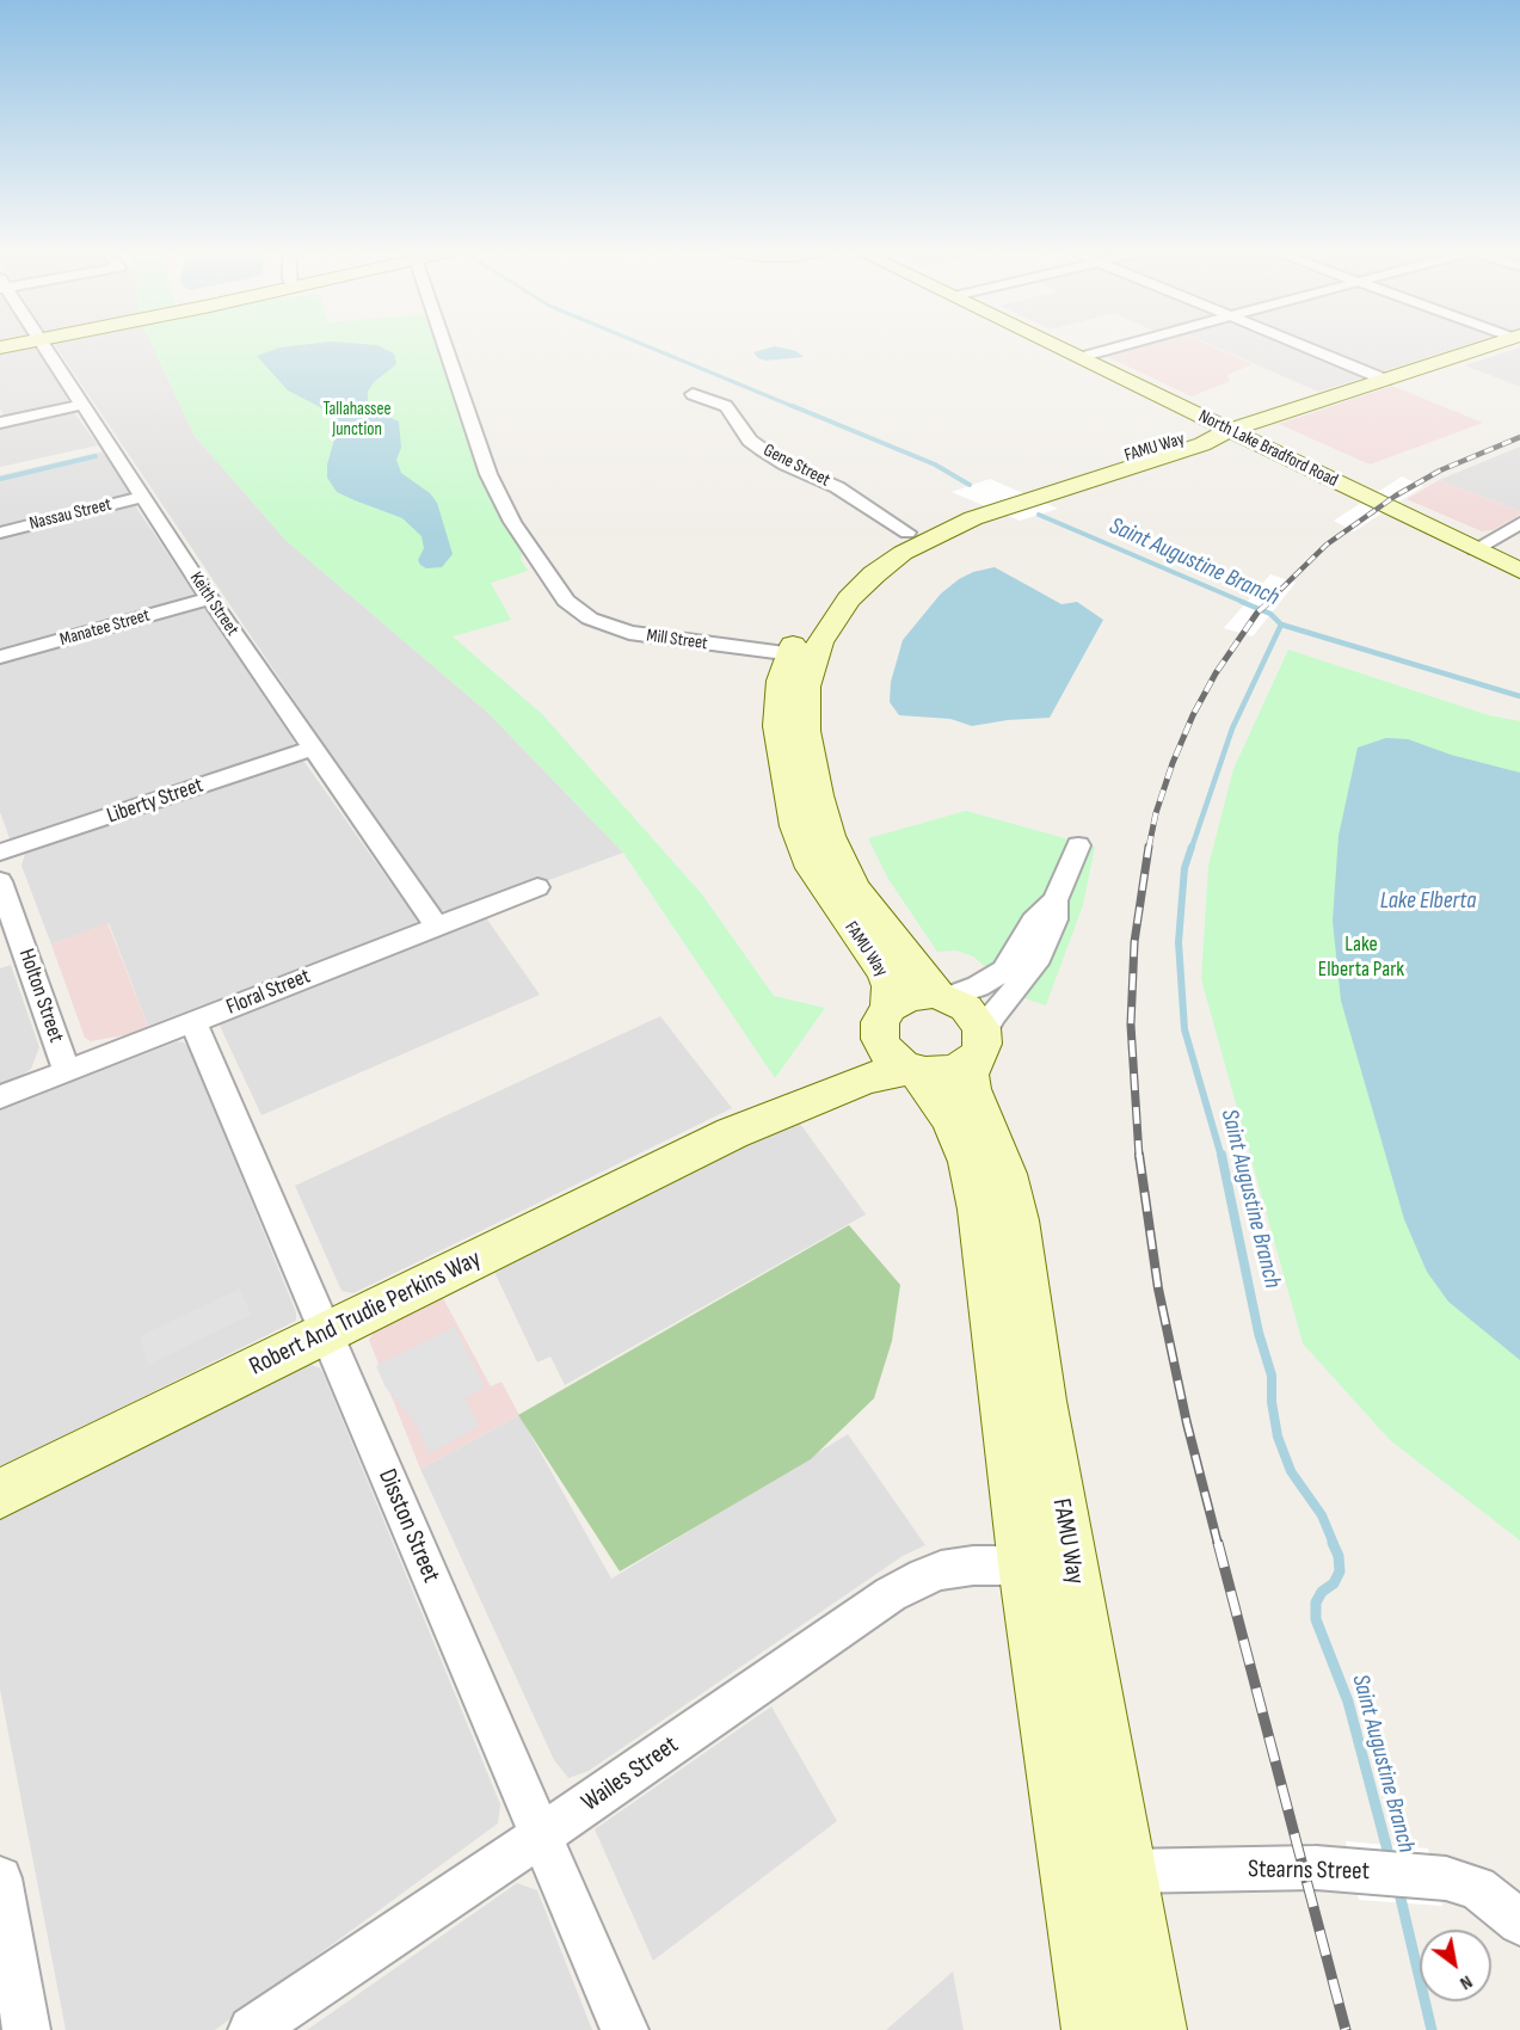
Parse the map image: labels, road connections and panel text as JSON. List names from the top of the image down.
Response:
{
  "streets": {
    "street": [
      "FAMU Way",
      "North Lake Bradford Road",
      "Gene Street",
      "Nassau Street",
      "Keith Street",
      "Manatee Street",
      "Mill Street",
      "Liberty Street",
      "Floral Street",
      "Holton Street",
      "Robert And Trudie Perkins Way",
      "Disston Street",
      "Wailes Street",
      "Stearns Street"
    ]
  },
  "crossings": [
    ["FAMU Way", "North Lake Bradford Road"],
    ["FAMU Way", "Gene Street"],
    ["FAMU Way", "Mill Street"],
    ["FAMU Way", "Robert And Trudie Perkins Way"],
    ["FAMU Way", "Wailes Street"],
    ["FAMU Way", "Stearns Street"],
    ["Nassau Street", "Keith Street"],
    ["Keith Street", "Manatee Street"],
    ["Keith Street", "Liberty Street"],
    ["Keith Street", "Floral Street"],
    ["Floral Street", "Holton Street"],
    ["Floral Street", "Disston Street"],
    ["Robert And Trudie Perkins Way", "Disston Street"],
    ["Disston Street", "Wailes Street"]
  ],
  "water": ["Saint Augustine Branch", "Lake Elberta"],
  "parks": ["Tallahassee Junction", "Lake Elberta Park"],
  "north": "bottom right"
}
